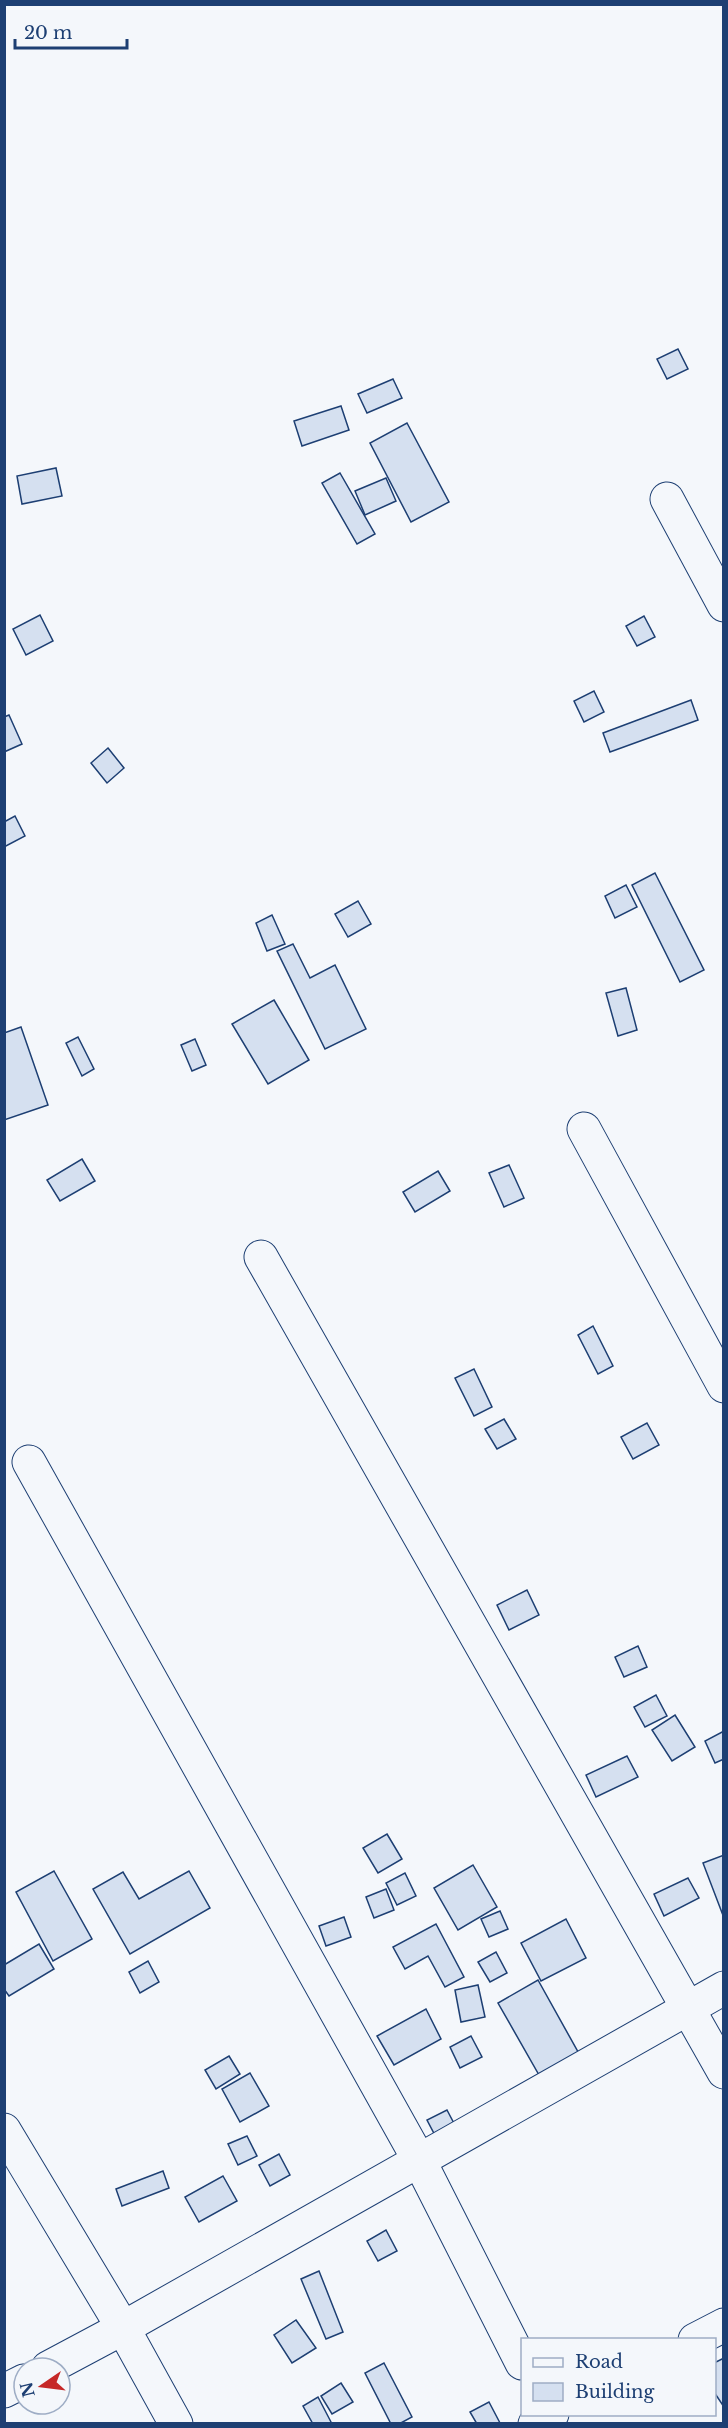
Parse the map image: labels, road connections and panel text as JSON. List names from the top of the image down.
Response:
{
  "legend": ["Road", "Building"],
  "scale_bar": "20 m",
  "north": "left"
}
